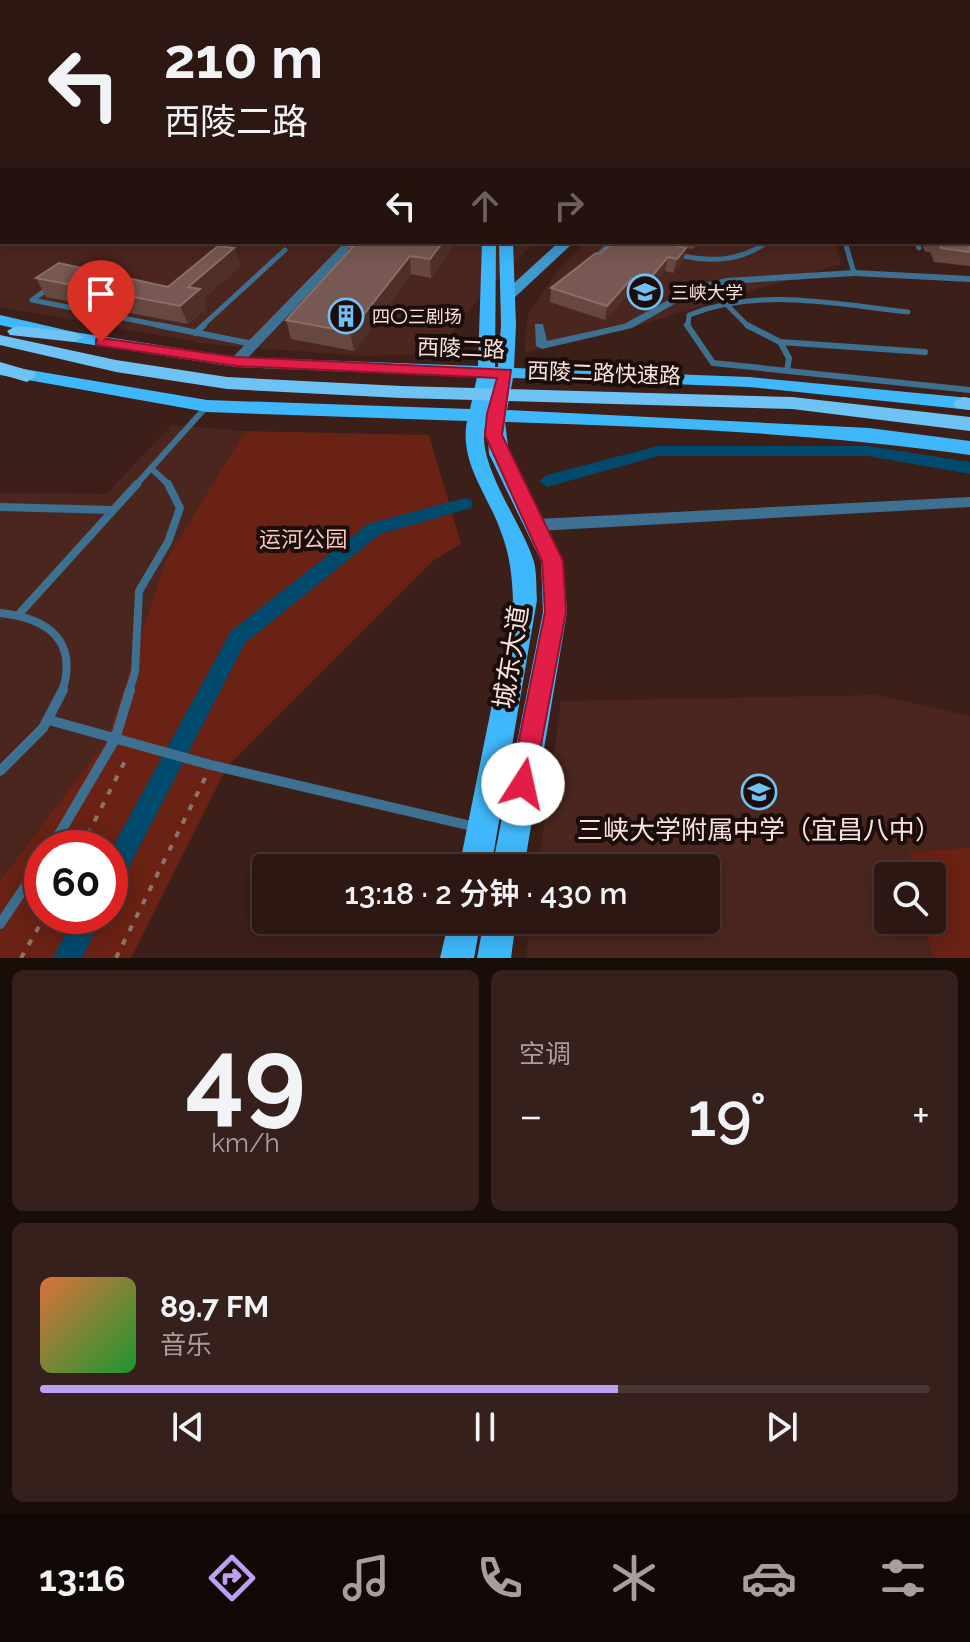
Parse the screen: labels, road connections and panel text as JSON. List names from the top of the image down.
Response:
{
  "streets": {
    "highway": ["西陵二路快速路"],
    "main road": ["西陵二路", "城东大道"]
  },
  "crossings": [
    ["西陵二路", "城东大道"]
  ],
  "parks": ["运河公园"],
  "places": {
    "school or university": ["三峡大学", "三峡大学附属中学（宜昌八中）"],
    "building": ["四〇三剧场"]
  },
  "page": {
    "turn": ["210 m", "西陵二路"],
    "limit": "60",
    "trip": "13:18 · 2 分钟 · 430 m",
    "tile": [
      ["49", "km/h"],
      "空调"
    ],
    "heat": ["−", "19°", "+"],
    "song": ["89.7 FM", "音乐"],
    "tabs": "13:16"
  }
}
